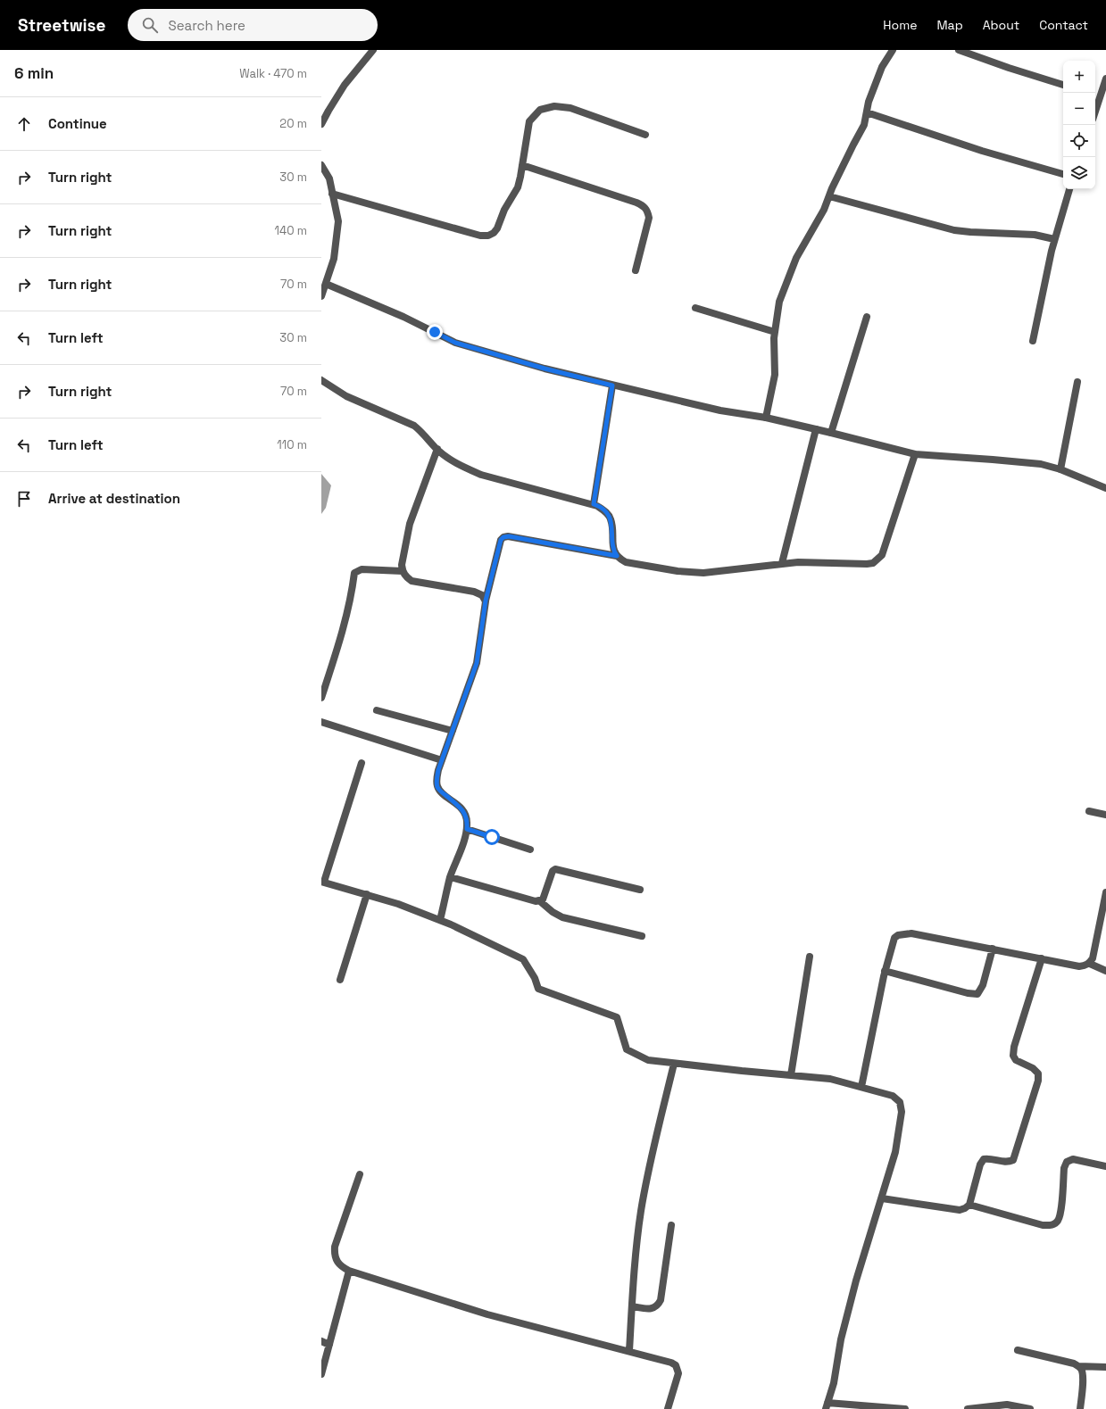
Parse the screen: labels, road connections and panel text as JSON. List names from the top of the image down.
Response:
{
  "page": {
    "header": "Streetwise",
    "search": "Search here",
    "nav": [
      "Home",
      "Map",
      "About",
      "Contact"
    ],
    "heading": ["6 min", "Walk · 470 m"],
    "map_buttons": ["+", "−"],
    "list": [
      ["Continue", "20 m"],
      ["Turn right", "30 m"],
      ["Turn right", "140 m"],
      ["Turn right", "70 m"],
      ["Turn left", "30 m"],
      ["Turn right", "70 m"],
      ["Turn left", "110 m"],
      "Arrive at destination"
    ]
  }
}
